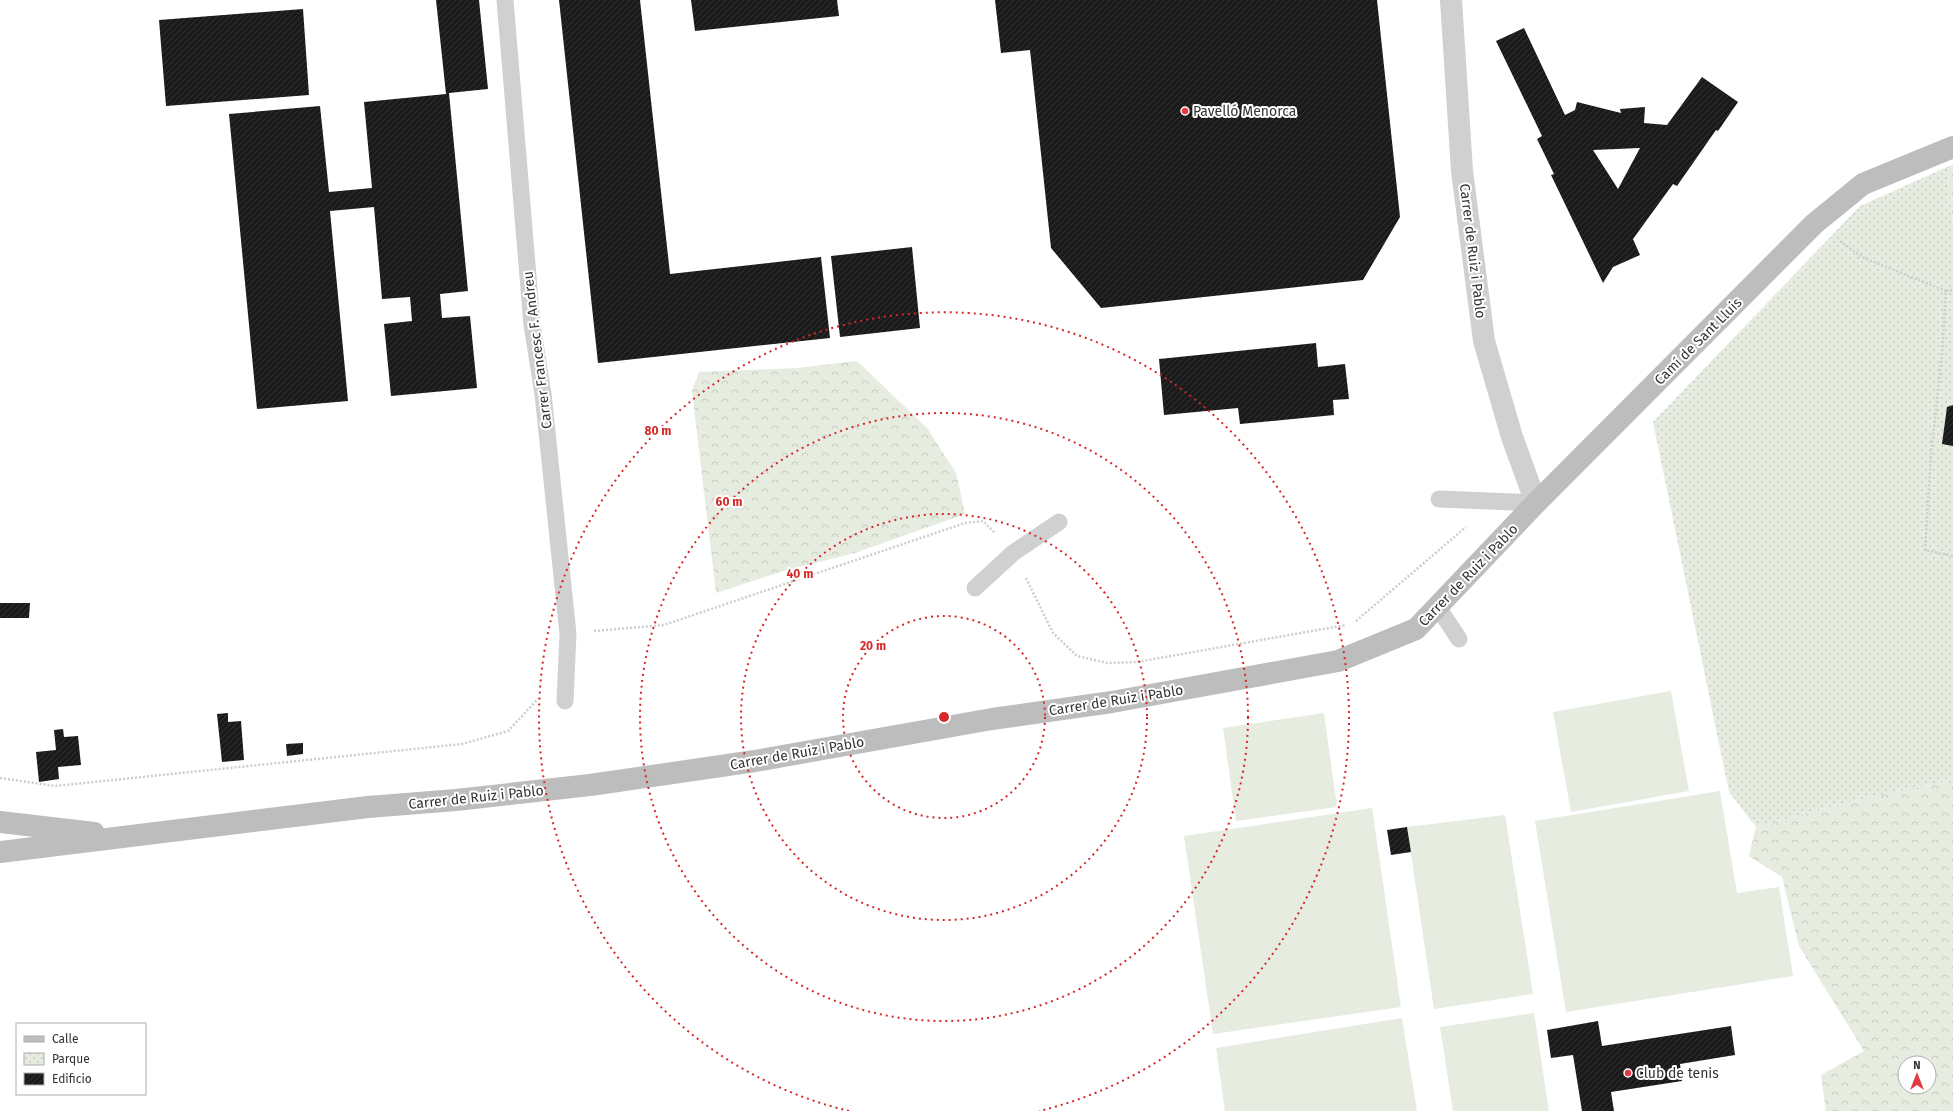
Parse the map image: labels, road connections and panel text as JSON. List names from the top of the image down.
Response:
{
  "streets": {
    "street": ["Carrer de Ruiz i Pablo", "Camí de Sant Lluis"],
    "lane": ["Carrer Francesc F. Andreu"]
  },
  "crossings": [
    ["Carrer de Ruiz i Pablo", "Camí de Sant Lluis"]
  ],
  "places": ["Pavelló Menorca", "Club de tenis"],
  "legend": ["Calle", "Parque", "Edificio"],
  "north": "top",
  "rings": [
    "80 m",
    "60 m",
    "40 m",
    "20 m"
  ]
}
